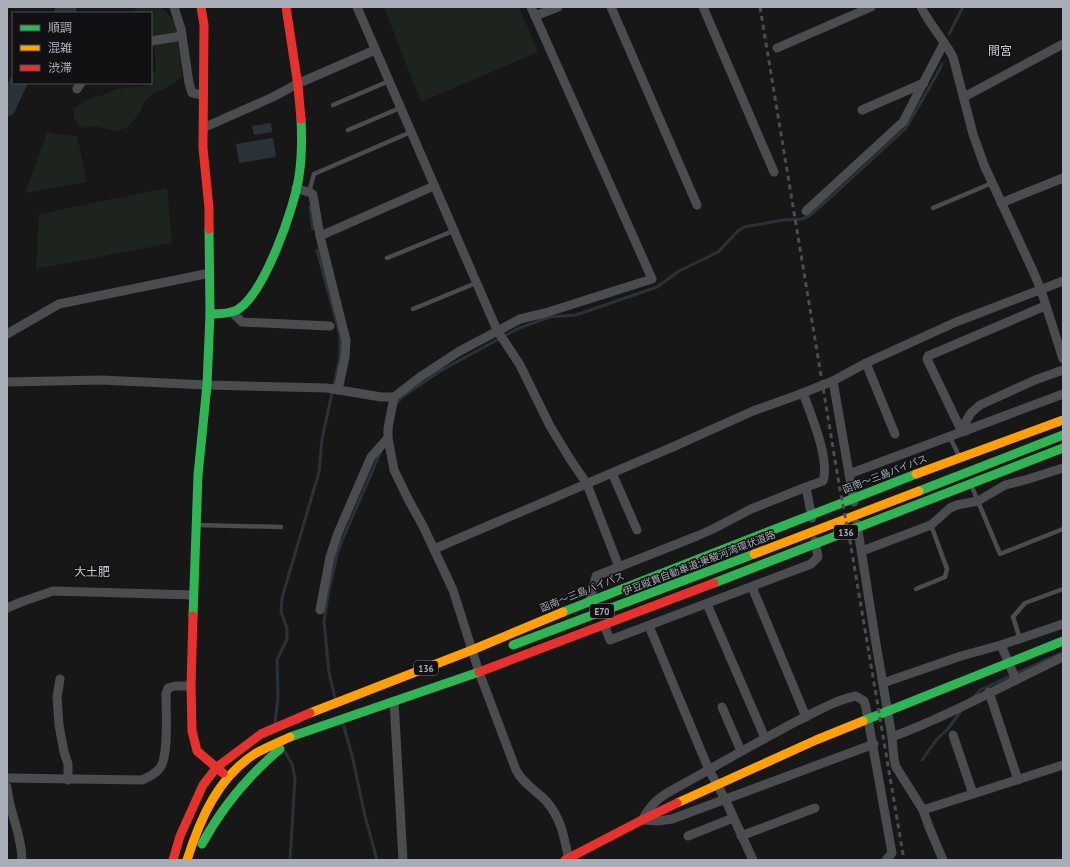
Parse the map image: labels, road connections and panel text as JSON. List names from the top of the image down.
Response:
{
  "streets": {
    "main road": [
      "函南～三島バイパス",
      "136",
      "伊豆縦貫自動車道;東駿河湾環状道路",
      "E70"
    ]
  },
  "districts": ["間宮", "大土肥"],
  "legend": ["順調", "混雑", "渋滞"]
}
